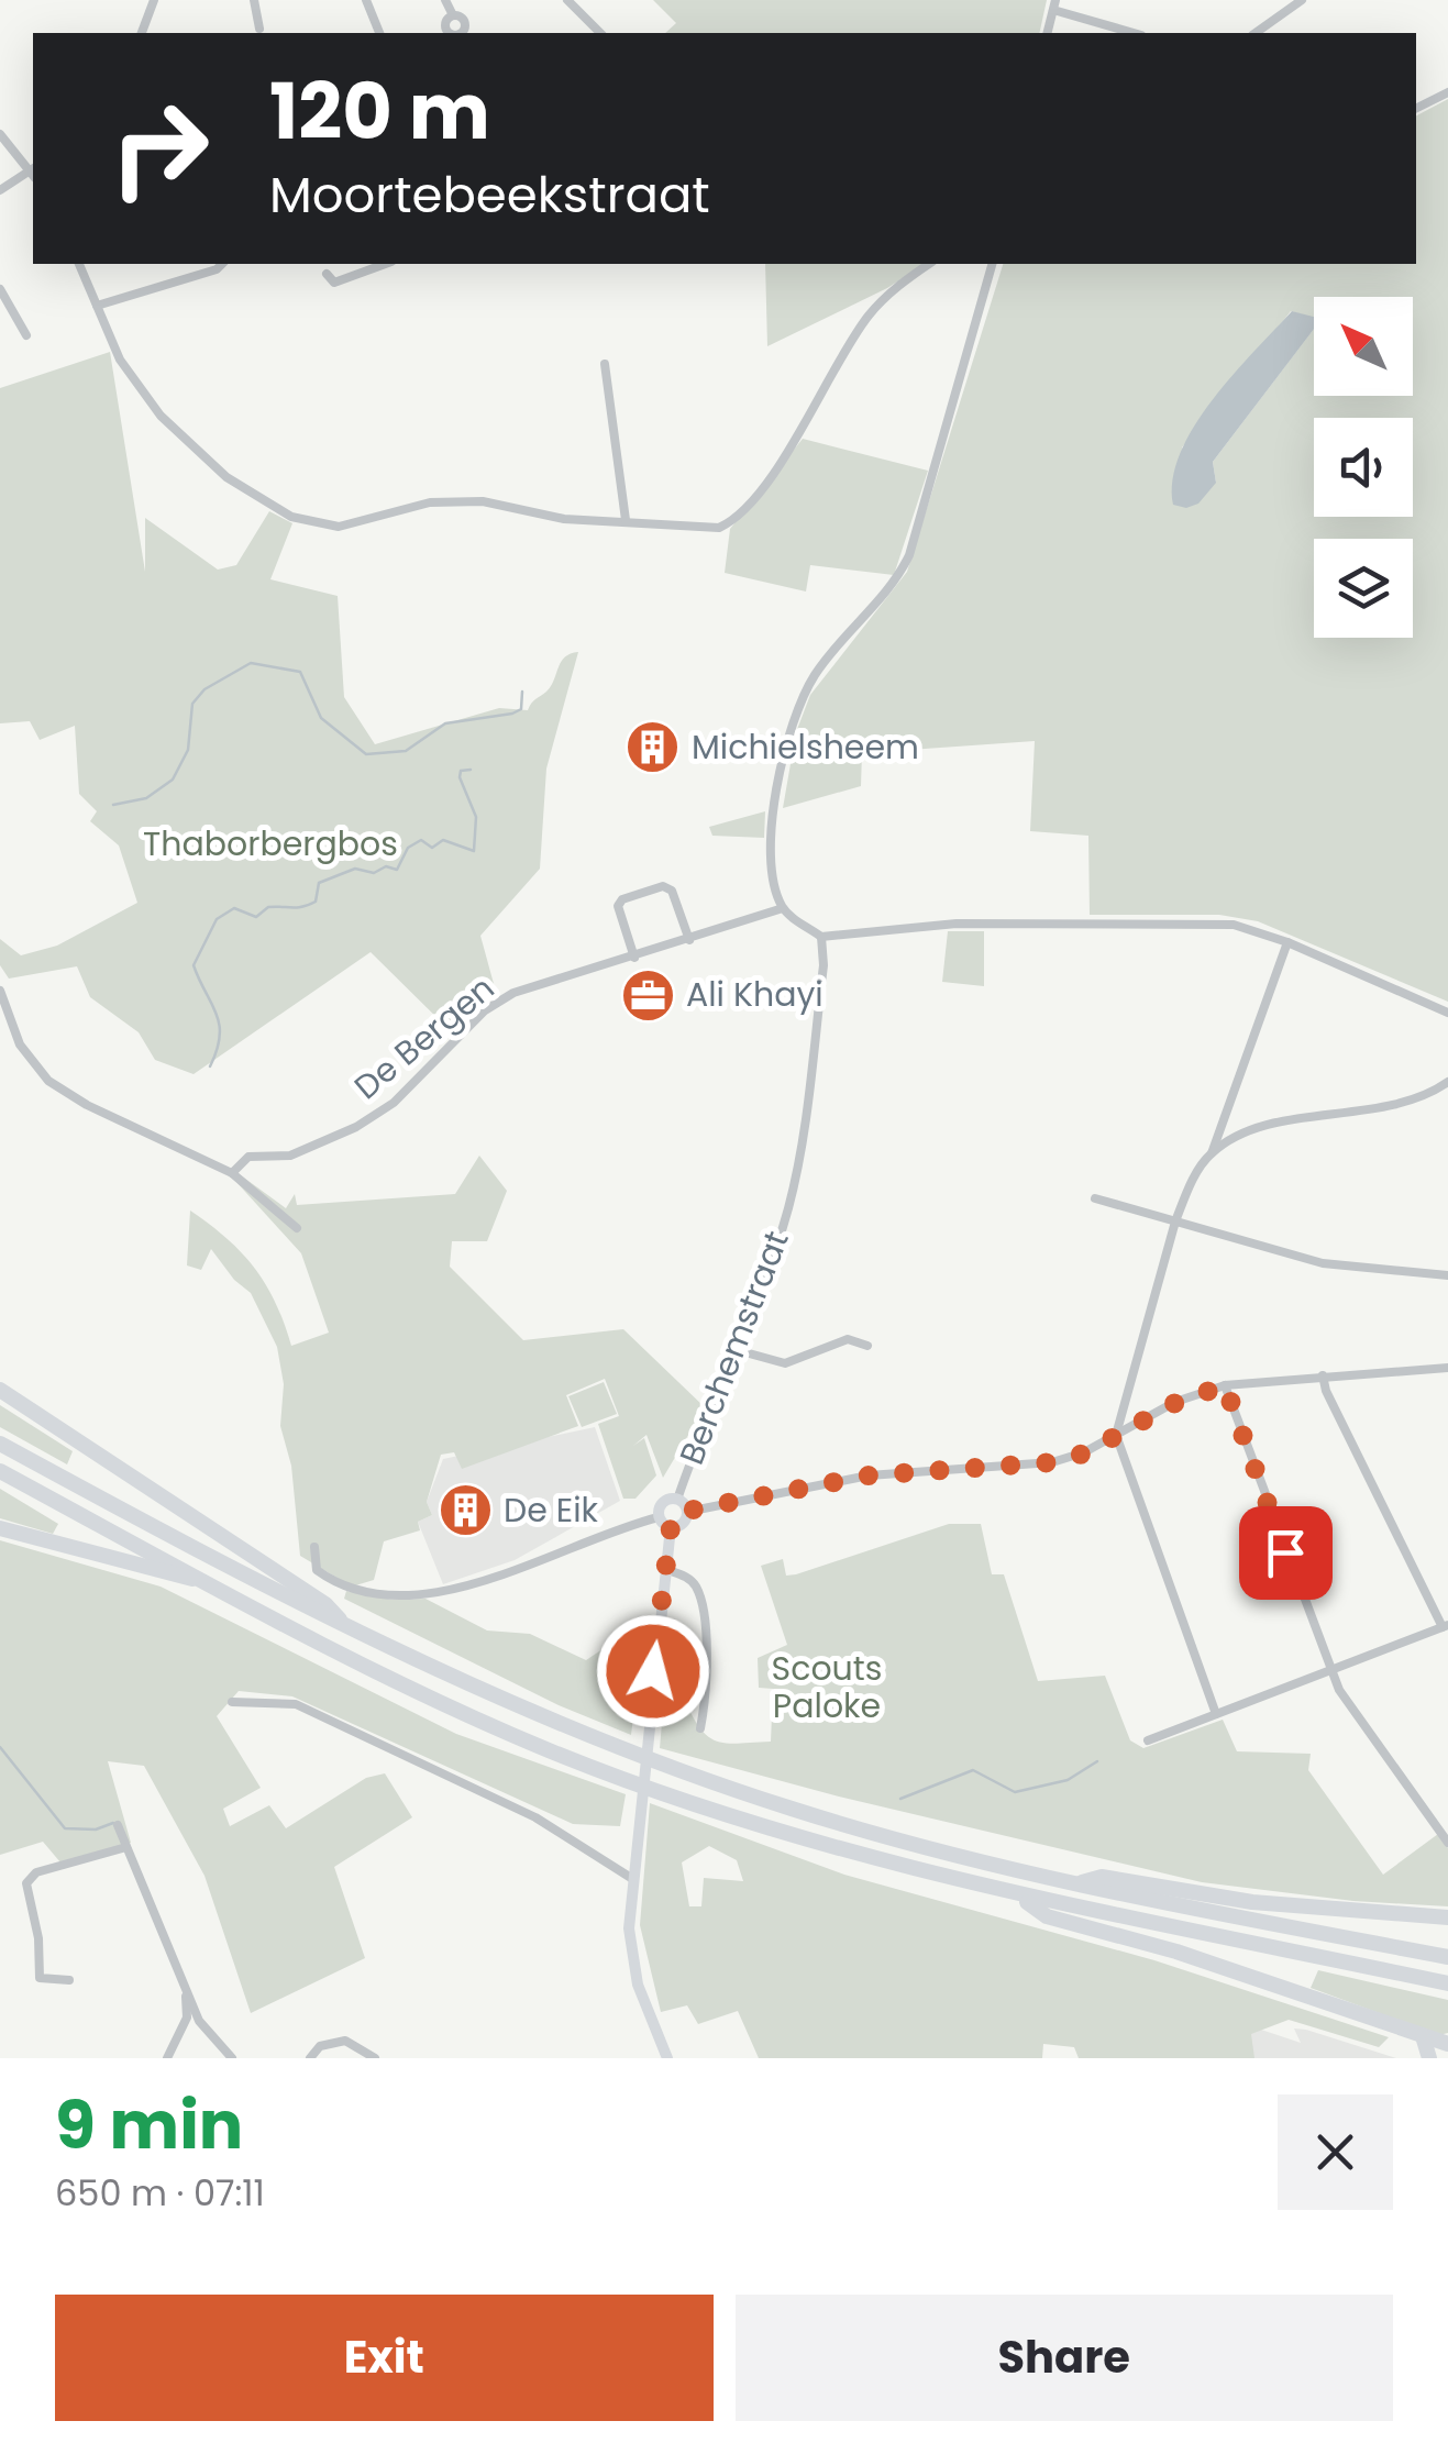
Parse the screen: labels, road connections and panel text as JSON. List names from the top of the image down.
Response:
{
  "streets": {
    "street": ["De Bergen", "Berchemstraat"]
  },
  "parks": ["Thaborbergbos", "Scouts Paloke"],
  "places": {
    "building": ["Michielsheem", "De Eik"],
    "office": ["Ali Khayi"]
  },
  "north": "top left",
  "page": {
    "turn": ["120 m", "Moortebeekstraat"],
    "heading": ["9 min", "650 m · 07:11"],
    "buttons": ["Exit", "Share"]
  }
}
